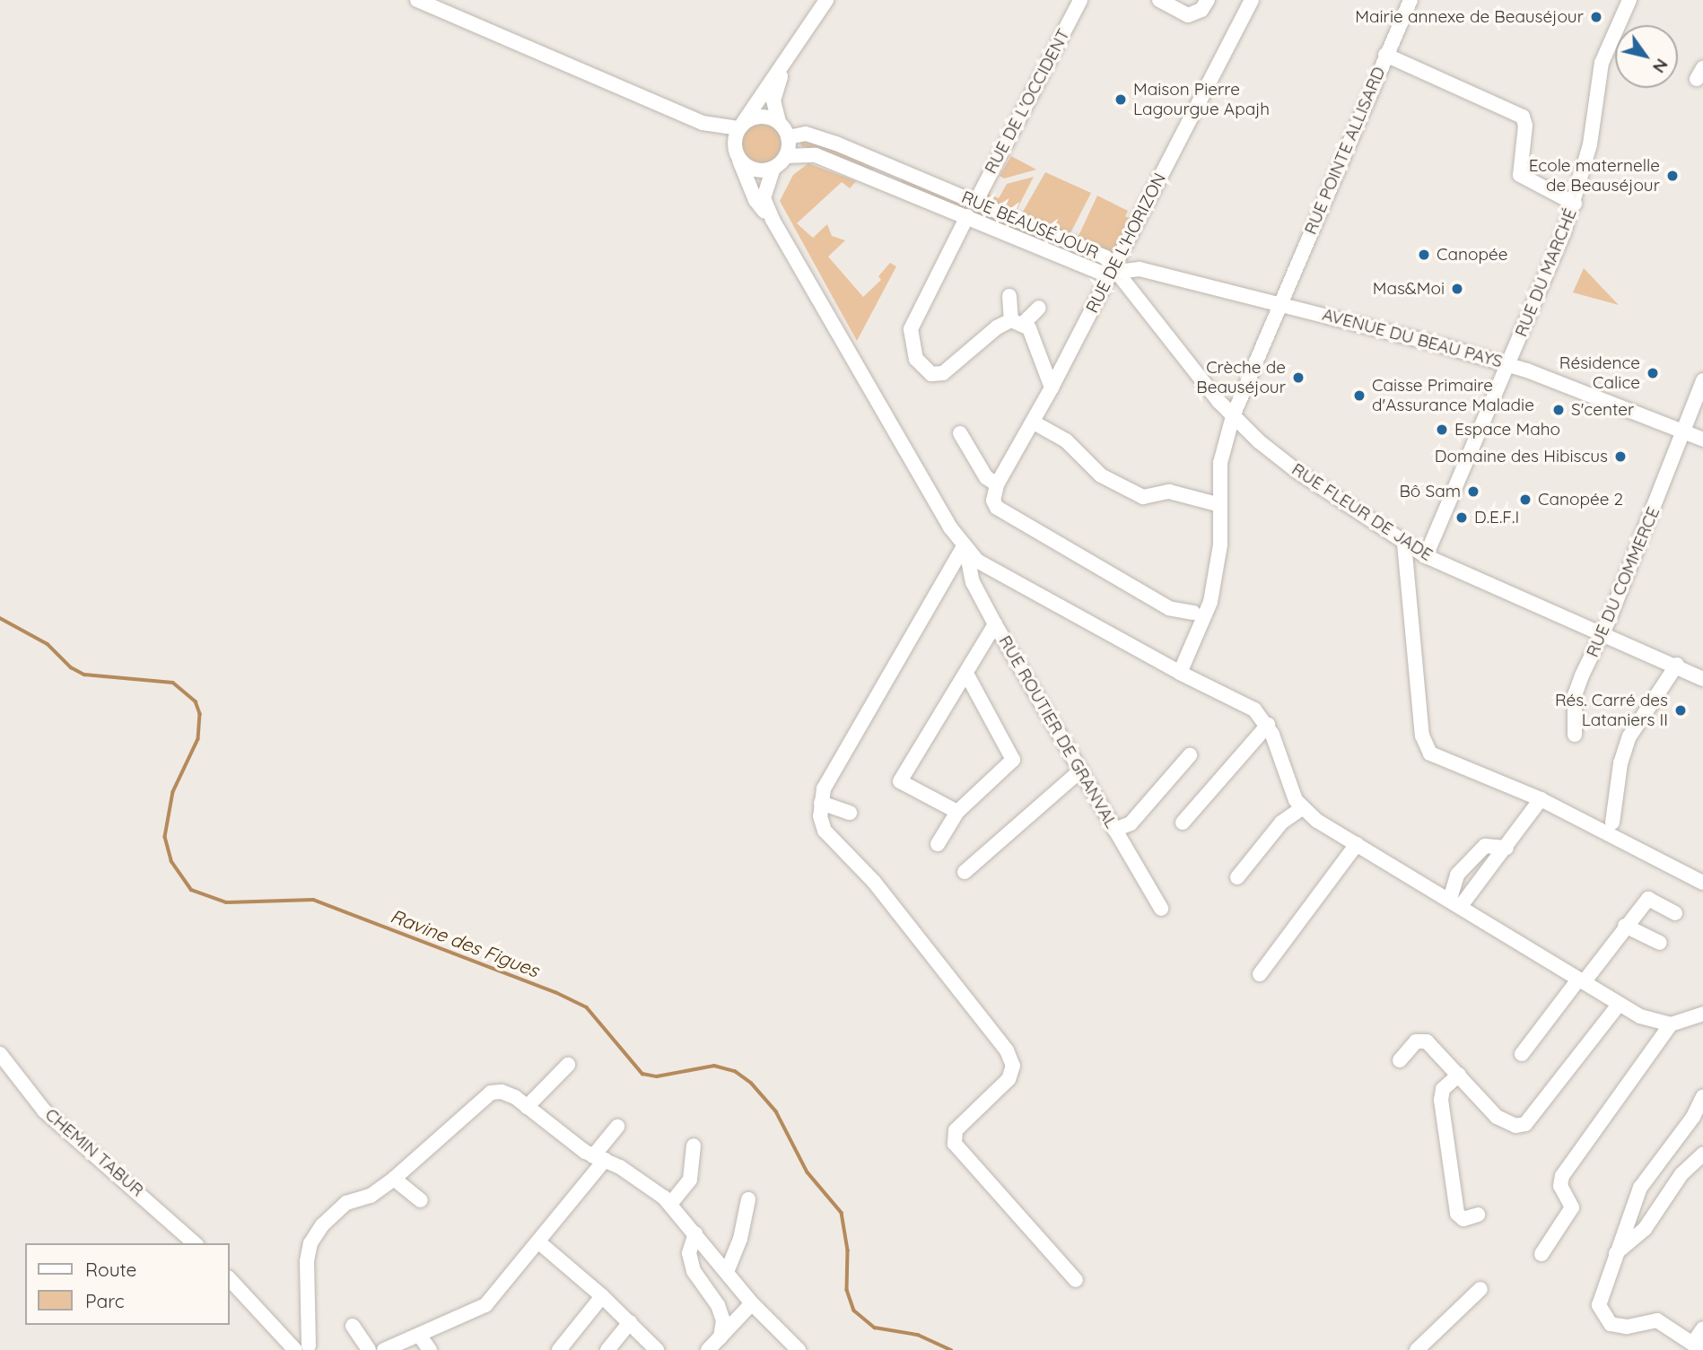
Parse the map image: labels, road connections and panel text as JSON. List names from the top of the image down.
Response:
{
  "streets": {
    "street": [
      "RUE DE L'OCCIDENT",
      "RUE POINTE ALLISARD",
      "RUE BEAUSÉJOUR",
      "RUE DE L'HORIZON",
      "RUE DU MARCHÉ",
      "AVENUE DU BEAU PAYS",
      "RUE FLEUR DE JADE",
      "RUE DU COMMERCE",
      "RUE ROUTIER DE GRANVAL",
      "CHEMIN TABUR"
    ]
  },
  "crossings": [
    ["RUE DE L'OCCIDENT", "RUE BEAUSÉJOUR"],
    ["RUE POINTE ALLISARD", "AVENUE DU BEAU PAYS"],
    ["RUE POINTE ALLISARD", "RUE FLEUR DE JADE"],
    ["RUE POINTE ALLISARD", "RUE ROUTIER DE GRANVAL"],
    ["RUE BEAUSÉJOUR", "RUE DE L'HORIZON"],
    ["RUE BEAUSÉJOUR", "AVENUE DU BEAU PAYS"],
    ["RUE BEAUSÉJOUR", "RUE FLEUR DE JADE"],
    ["RUE DE L'HORIZON", "AVENUE DU BEAU PAYS"],
    ["RUE DE L'HORIZON", "RUE FLEUR DE JADE"],
    ["RUE DU MARCHÉ", "AVENUE DU BEAU PAYS"],
    ["RUE DU MARCHÉ", "RUE FLEUR DE JADE"],
    ["AVENUE DU BEAU PAYS", "RUE FLEUR DE JADE"],
    ["AVENUE DU BEAU PAYS", "RUE DU COMMERCE"],
    ["RUE FLEUR DE JADE", "RUE DU COMMERCE"]
  ],
  "water": ["Ravine des Figues"],
  "places": [
    "Mairie annexe de Beauséjour",
    "Maison Pierre Lagourgue Apajh",
    "Ecole maternelle de Beauséjour",
    "Canopée",
    "Mas&Moi",
    "Résidence Calice",
    "Crèche de Beauséjour",
    "Caisse Primaire d'Assurance Maladie",
    "S'center",
    "Espace Maho",
    "Domaine des Hibiscus",
    "Bô Sam",
    "Canopée 2",
    "D.E.F.I",
    "Rés. Carré des Lataniers II"
  ],
  "legend": ["Route", "Parc"],
  "north": "bottom right"
}
